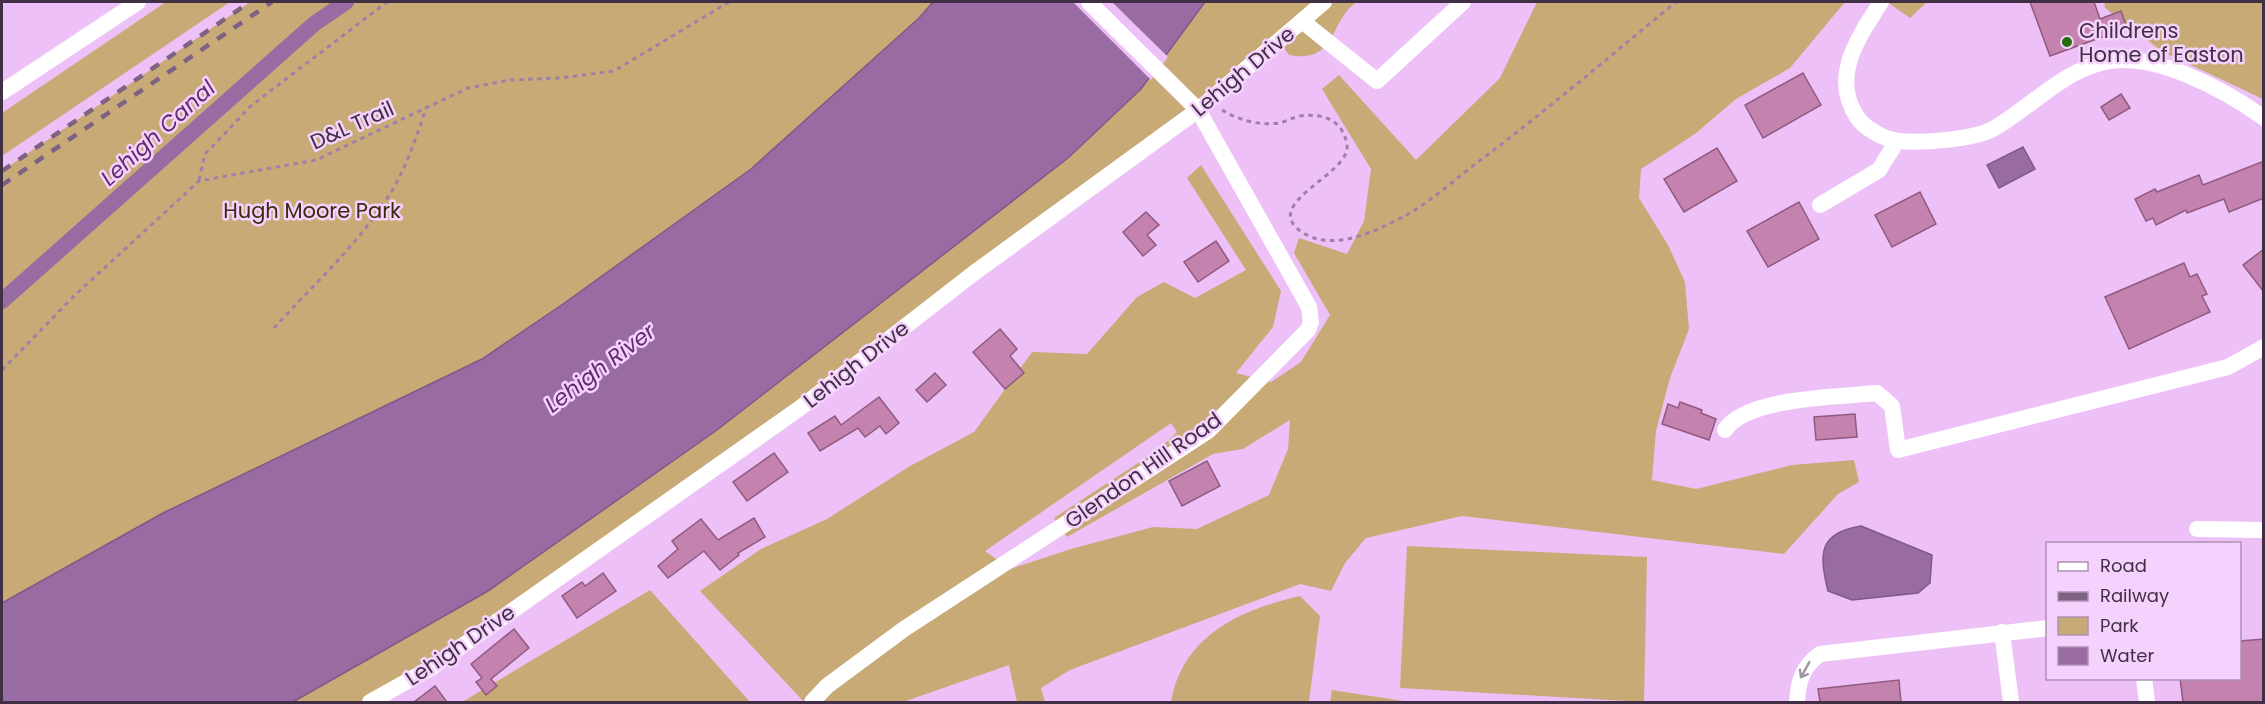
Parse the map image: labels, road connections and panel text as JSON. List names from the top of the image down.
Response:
{
  "streets": {
    "street": ["Lehigh Drive", "Glendon Hill Road"],
    "path": ["D&L Trail"]
  },
  "crossings": [
    ["Lehigh Drive", "Glendon Hill Road"]
  ],
  "water": ["Lehigh Canal", "Lehigh River"],
  "parks": ["Hugh Moore Park"],
  "places": ["Childrens Home of Easton"],
  "legend": [
    "Road",
    "Railway",
    "Park",
    "Water"
  ]
}
